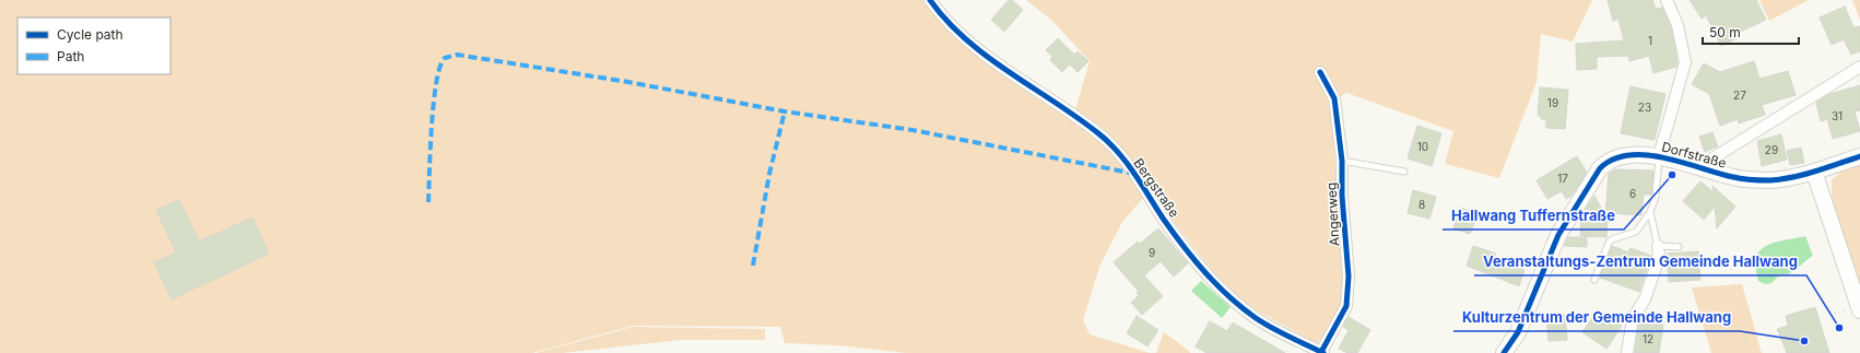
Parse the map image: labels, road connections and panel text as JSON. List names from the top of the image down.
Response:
{
  "streets": {
    "street": ["Dorfstraße", "Bergstraße", "Angerweg"]
  },
  "crossings": [
    ["Bergstraße", "Angerweg"]
  ],
  "places": ["Hallwang Tuffernstraße", "Veranstaltungs-Zentrum Gemeinde Hallwang", "Kulturzentrum der Gemeinde Hallwang"],
  "house_numbers": [
    "1",
    "27",
    "19",
    "23",
    "31",
    "10",
    "29",
    "17",
    "6",
    "8",
    "9",
    "12"
  ],
  "legend": ["Cycle path", "Path"],
  "scale_bar": "50 m"
}
